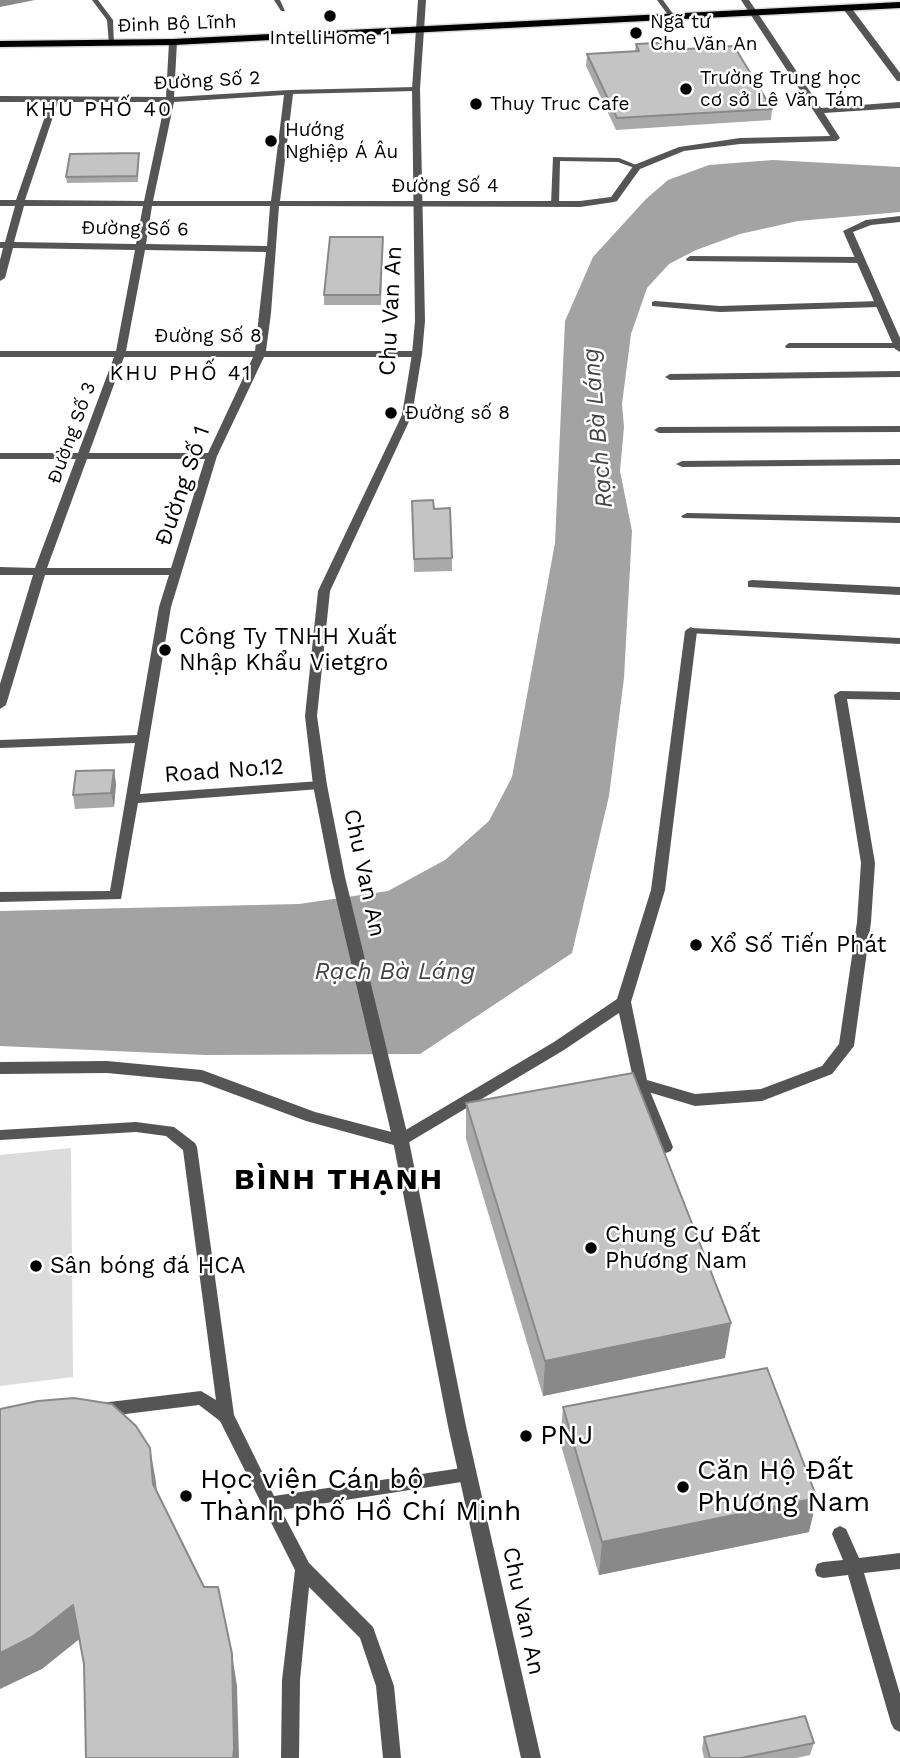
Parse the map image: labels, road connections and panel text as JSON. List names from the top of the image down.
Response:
{
  "streets": {
    "main road": ["Đinh Bộ Lĩnh"],
    "street": [
      "Đường Số 2",
      "Đường Số 4",
      "Đường Số 6",
      "Chu Van An",
      "Đường Số 8",
      "Đường Số 3",
      "Đường Số 1",
      "Road No.12"
    ]
  },
  "crossings": [
    ["Đinh Bộ Lĩnh", "Chu Van An"],
    ["Đinh Bộ Lĩnh", "Đường Số 3"],
    ["Đường Số 2", "Chu Van An"],
    ["Đường Số 2", "Đường Số 3"],
    ["Đường Số 2", "Đường Số 1"],
    ["Đường Số 4", "Chu Van An"],
    ["Đường Số 4", "Đường Số 3"],
    ["Đường Số 4", "Đường Số 1"],
    ["Đường Số 6", "Đường Số 3"],
    ["Đường Số 6", "Đường Số 1"],
    ["Chu Van An", "Đường Số 8"],
    ["Chu Van An", "Road No.12"],
    ["Đường Số 8", "Đường Số 3"],
    ["Đường Số 8", "Đường Số 1"],
    ["Đường Số 1", "Road No.12"]
  ],
  "districts": ["KHU PHỐ 40", "KHU PHỐ 41", "BÌNH THẠNH"],
  "water": ["Rạch Bà Láng"],
  "places": [
    "IntelliHome 1",
    "Ngã tư Chu Văn An",
    "Trường Trung học cơ sở Lê Văn Tám",
    "Thuy Truc Cafe",
    "Hướng Nghiệp Á Âu",
    "Đường số 8",
    "Công Ty TNHH Xuất Nhập Khẩu Vietgro",
    "Xổ Số Tiến Phát",
    "Chung Cư Đất Phương Nam",
    "Sân bóng đá HCA",
    "PNJ",
    "Căn Hộ Đất Phương Nam",
    "Học viện Cán bộ Thành phố Hồ Chí Minh"
  ]
}
